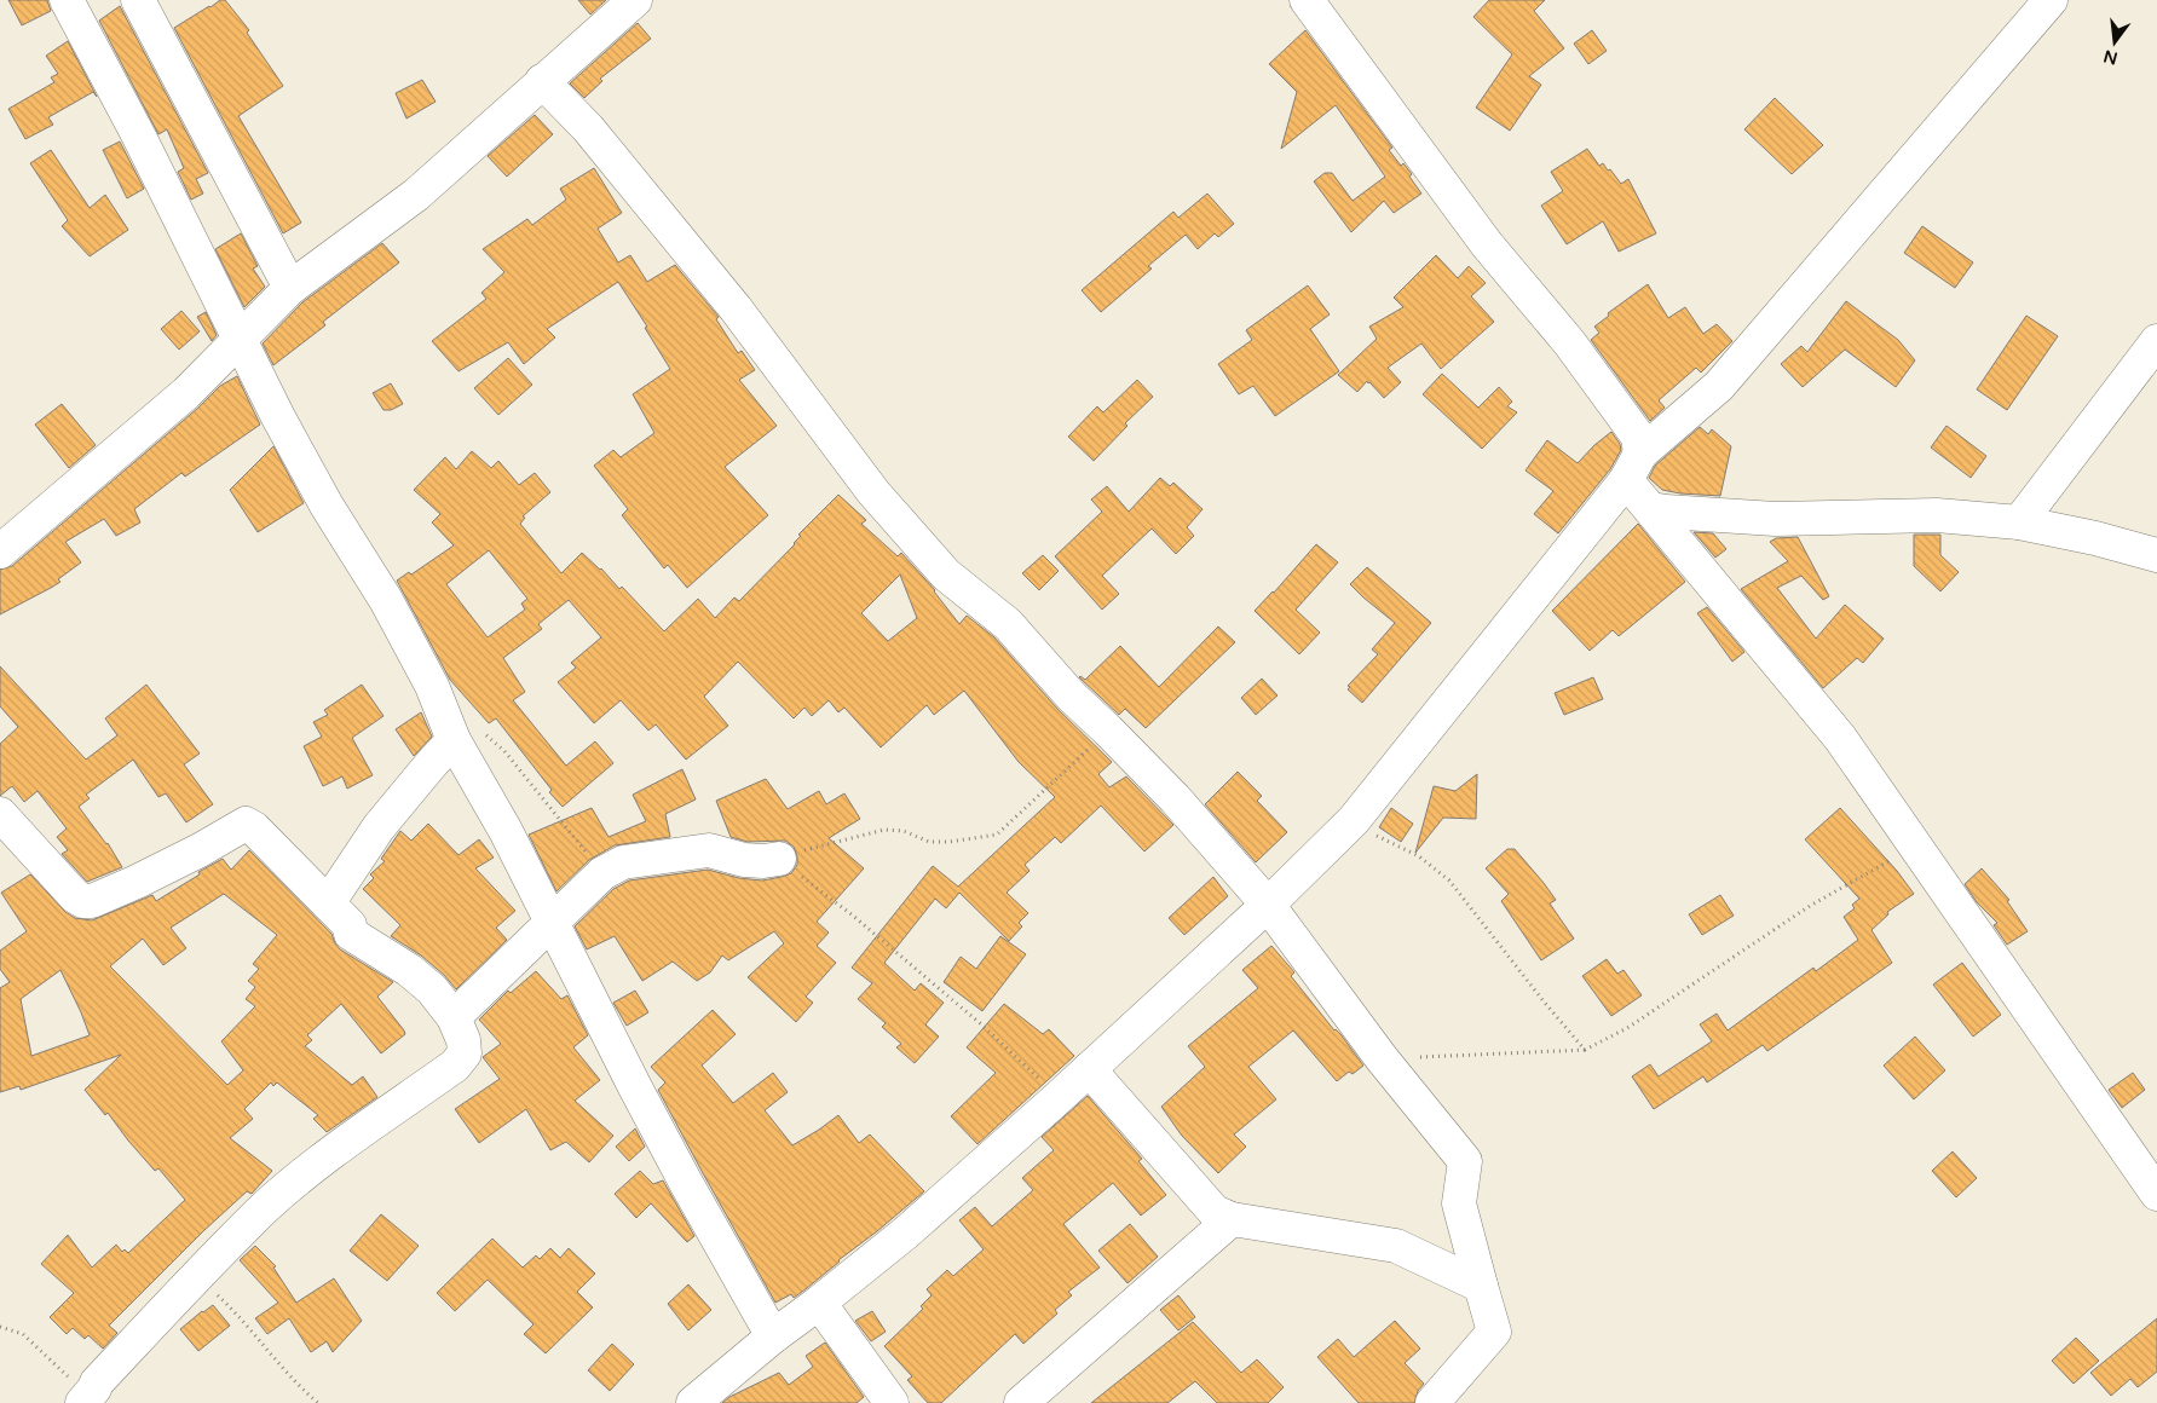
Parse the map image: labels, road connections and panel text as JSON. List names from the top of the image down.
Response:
{
  "north": "bottom"
}
